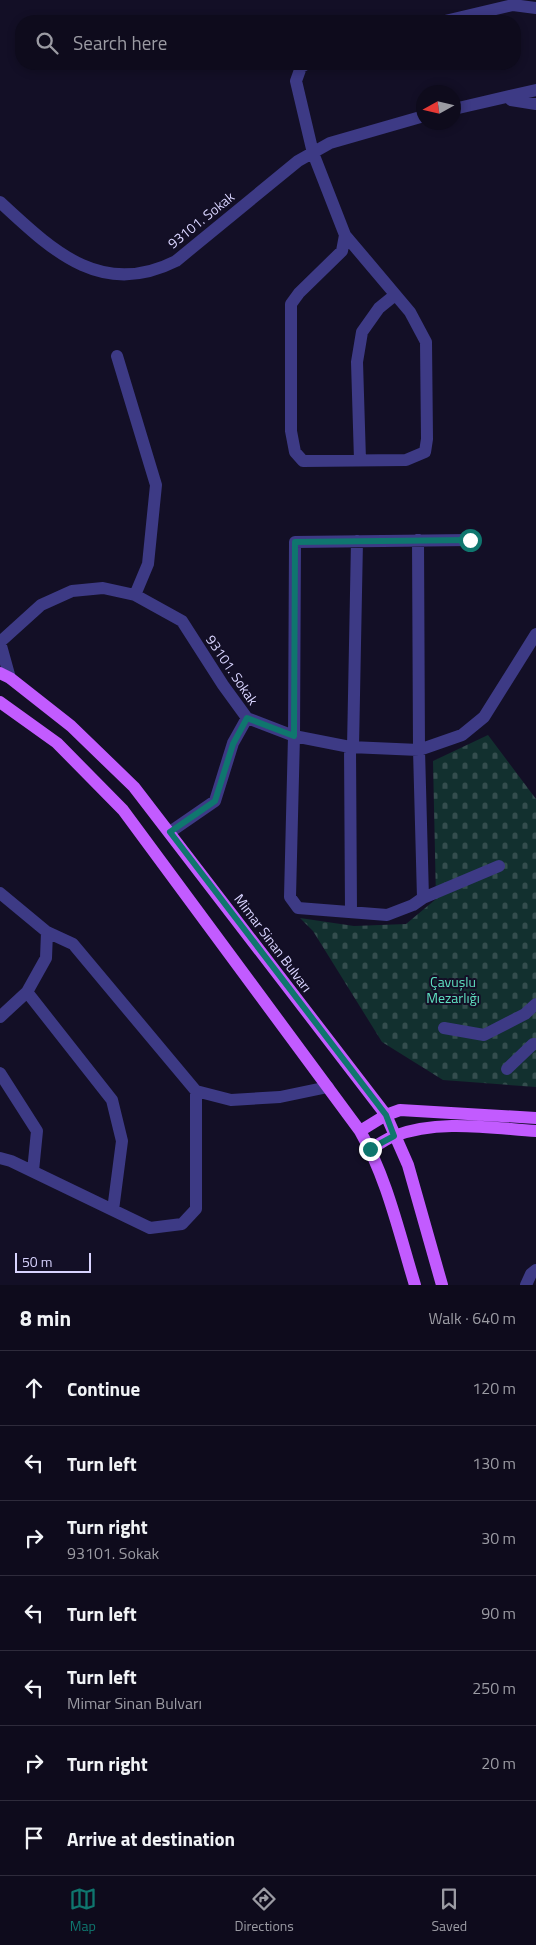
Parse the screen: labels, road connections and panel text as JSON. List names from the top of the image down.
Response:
{
  "streets": {
    "main road": ["Mimar Sinan Bulvarı"],
    "street": ["93101. Sokak"]
  },
  "parks": ["Çavuşlu Mezarlığı"],
  "scale_bar": "50 m",
  "north": "left",
  "page": {
    "search": "Search here",
    "scale": "50 m",
    "heading": ["8 min", "Walk · 640 m"],
    "list": [
      ["Continue", "120 m"],
      ["Turn left", "130 m"],
      ["Turn right", "93101. Sokak", "30 m"],
      ["Turn left", "90 m"],
      ["Turn left", "Mimar Sinan Bulvarı", "250 m"],
      ["Turn right", "20 m"],
      "Arrive at destination"
    ],
    "nav": ["Map", "Directions", "Saved"]
  }
}
